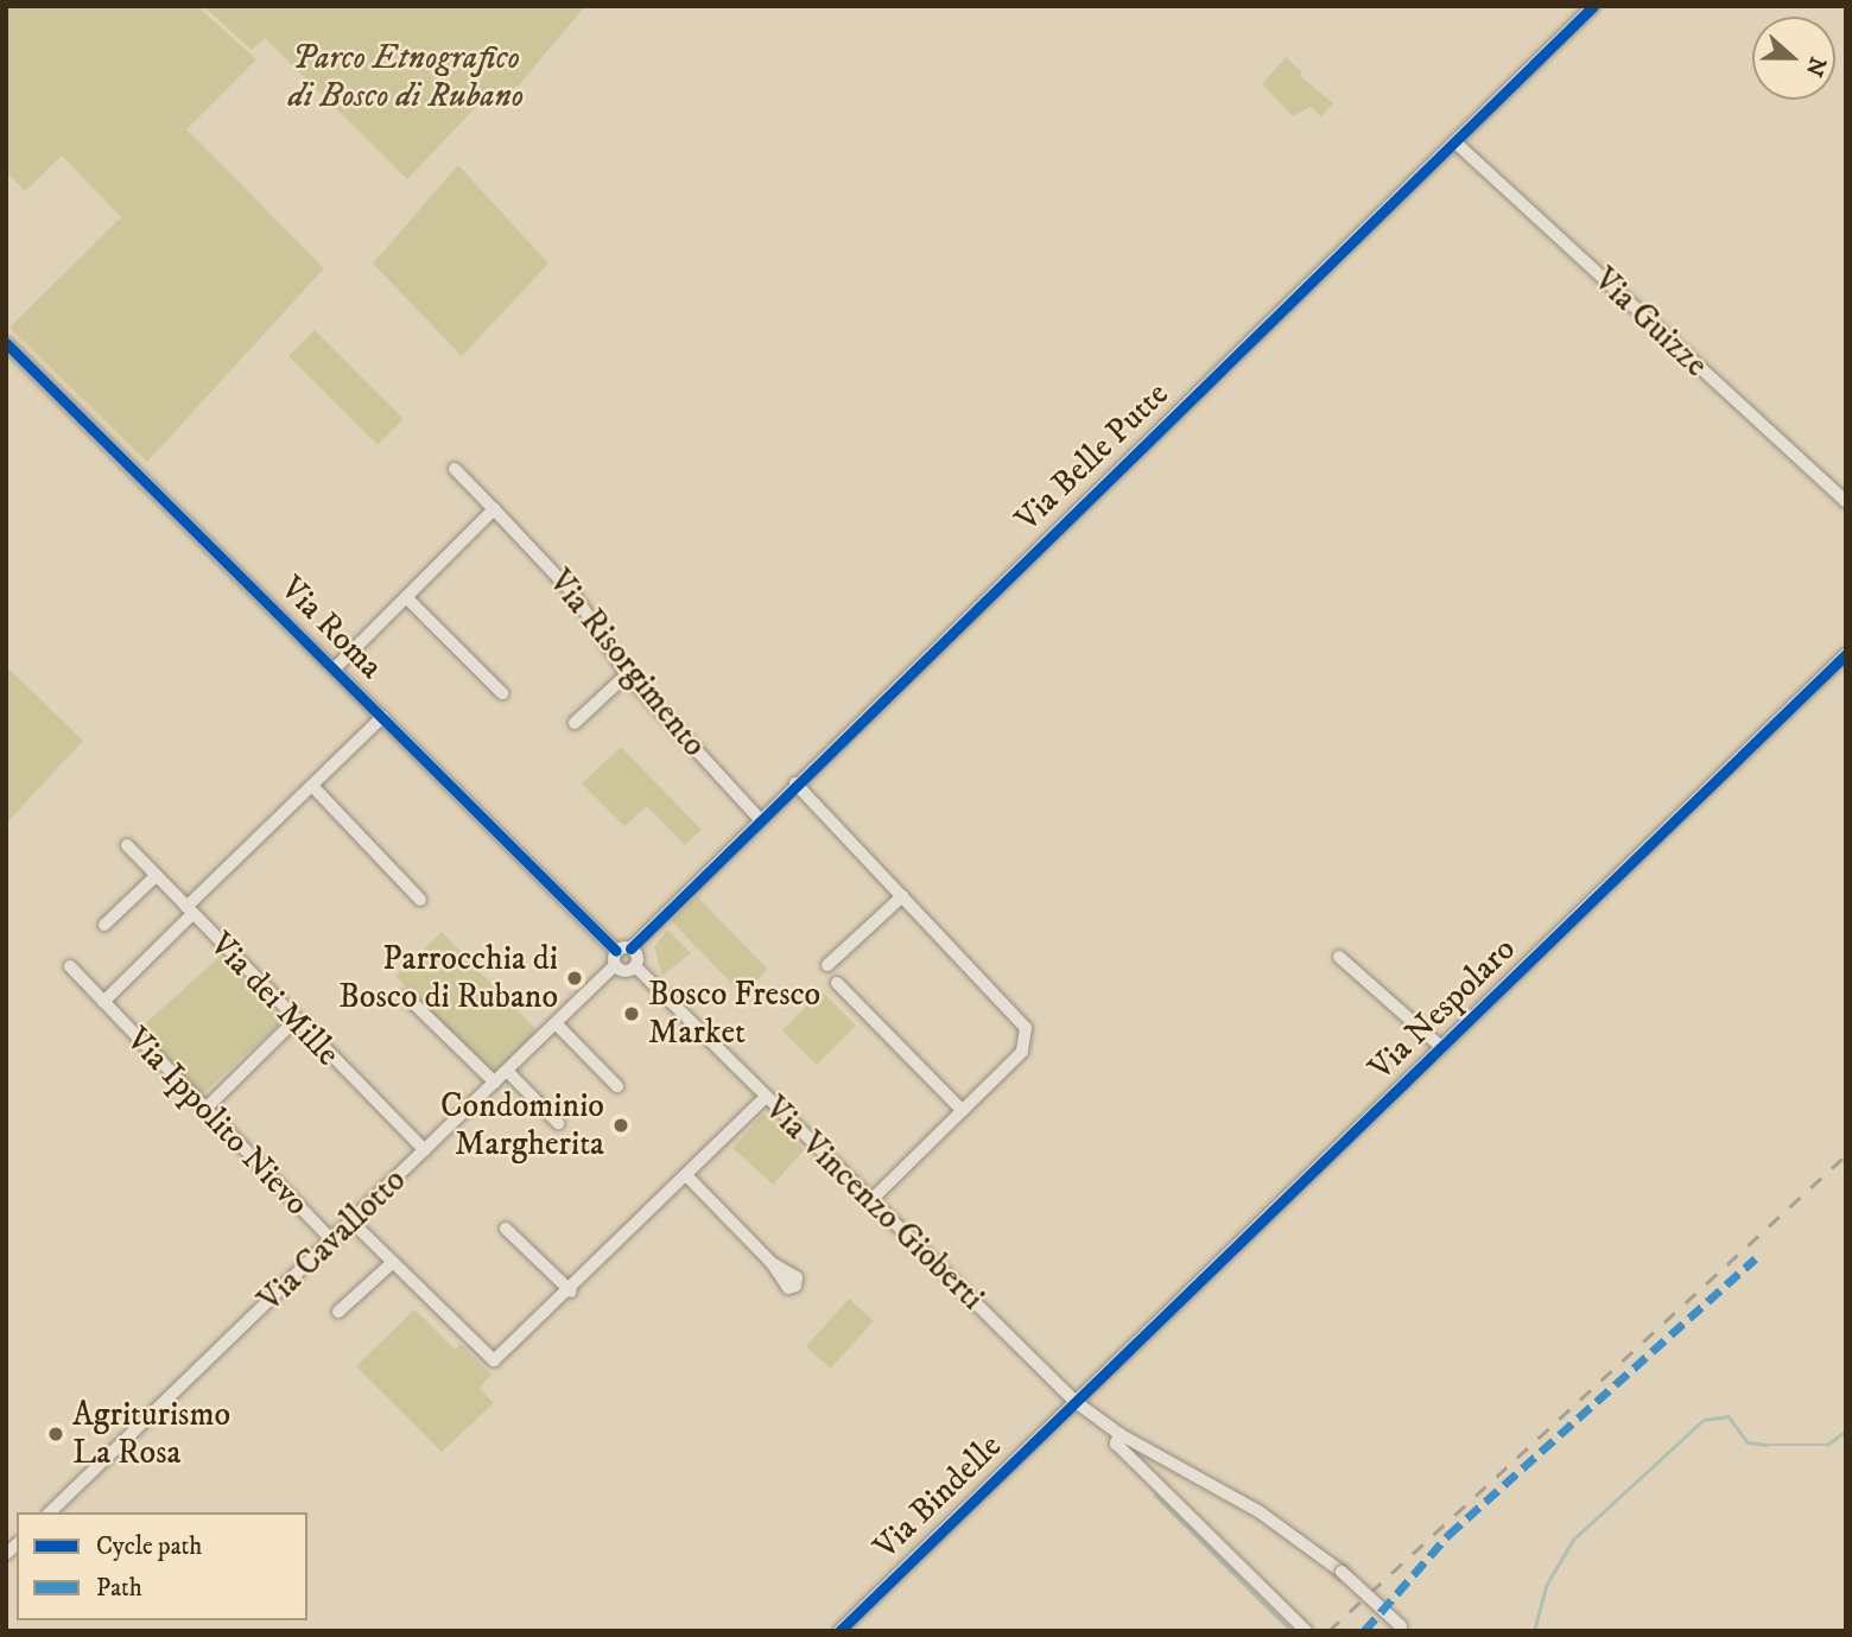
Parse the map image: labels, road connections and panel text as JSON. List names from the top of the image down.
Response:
{
  "streets": {
    "street": [
      "Via Guizze",
      "Via Belle Putte",
      "Via Roma",
      "Via Risorgimento",
      "Via dei Mille",
      "Via Nespolaro",
      "Via Ippolito Nievo",
      "Via Vincenzo Gioberti",
      "Via Cavallotto",
      "Via Bindelle"
    ]
  },
  "crossings": [
    ["Via Guizze", "Via Belle Putte"],
    ["Via Belle Putte", "Via Roma"],
    ["Via Belle Putte", "Via Risorgimento"],
    ["Via Belle Putte", "Via Vincenzo Gioberti"],
    ["Via Belle Putte", "Via Cavallotto"],
    ["Via Roma", "Via Ippolito Nievo"],
    ["Via Roma", "Via Vincenzo Gioberti"],
    ["Via Roma", "Via Cavallotto"],
    ["Via dei Mille", "Via Ippolito Nievo"],
    ["Via dei Mille", "Via Cavallotto"],
    ["Via Nespolaro", "Via Vincenzo Gioberti"],
    ["Via Nespolaro", "Via Bindelle"],
    ["Via Ippolito Nievo", "Via Cavallotto"],
    ["Via Vincenzo Gioberti", "Via Cavallotto"],
    ["Via Vincenzo Gioberti", "Via Bindelle"]
  ],
  "parks": ["Parco Etnografico di Bosco di Rubano"],
  "places": [
    "Parrocchia di Bosco di Rubano",
    "Bosco Fresco Market",
    "Condominio Margherita",
    "Agriturismo La Rosa"
  ],
  "legend": ["Cycle path", "Path"],
  "north": "right"
}
